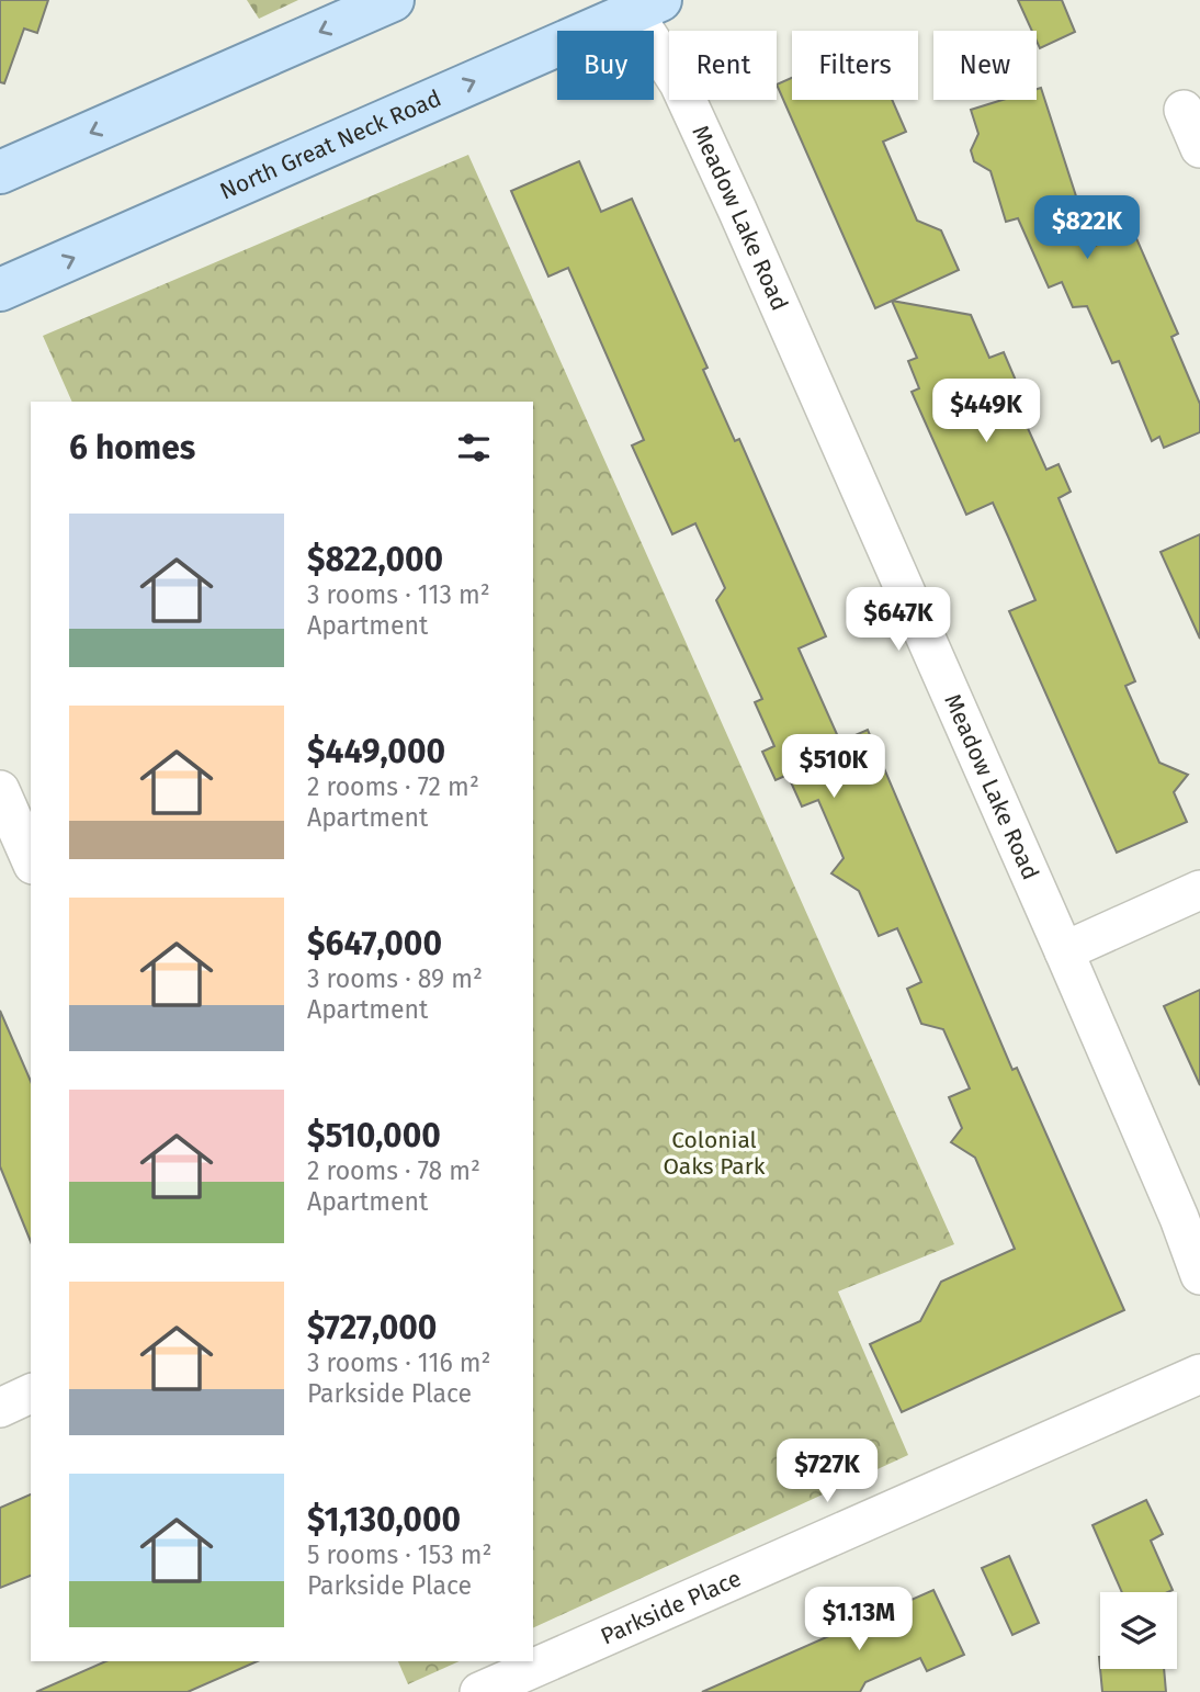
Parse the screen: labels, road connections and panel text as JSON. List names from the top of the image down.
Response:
{
  "streets": {
    "main road": ["North Great Neck Road"],
    "street": ["Meadow Lake Road", "Parkside Place"]
  },
  "crossings": [
    ["North Great Neck Road", "Meadow Lake Road"]
  ],
  "parks": ["Colonial Oaks Park"],
  "page": {
    "chip": [
      "Buy",
      "Rent",
      "Filters",
      "New"
    ],
    "price": [
      "$822K",
      "$449K",
      "$647K",
      "$510K",
      "$727K",
      "$1.13M"
    ],
    "heading": "6 homes",
    "list": [
      {
        "name": "$822,000",
        "note": "3 rooms · 113 m² · Apartment"
      },
      {
        "name": "$449,000",
        "note": "2 rooms · 72 m² · Apartment"
      },
      {
        "name": "$647,000",
        "note": "3 rooms · 89 m² · Apartment"
      },
      {
        "name": "$510,000",
        "note": "2 rooms · 78 m² · Apartment"
      },
      {
        "name": "$727,000",
        "note": "3 rooms · 116 m² · Parkside Place"
      },
      {
        "name": "$1,130,000",
        "note": "5 rooms · 153 m² · Parkside Place"
      }
    ]
  }
}
